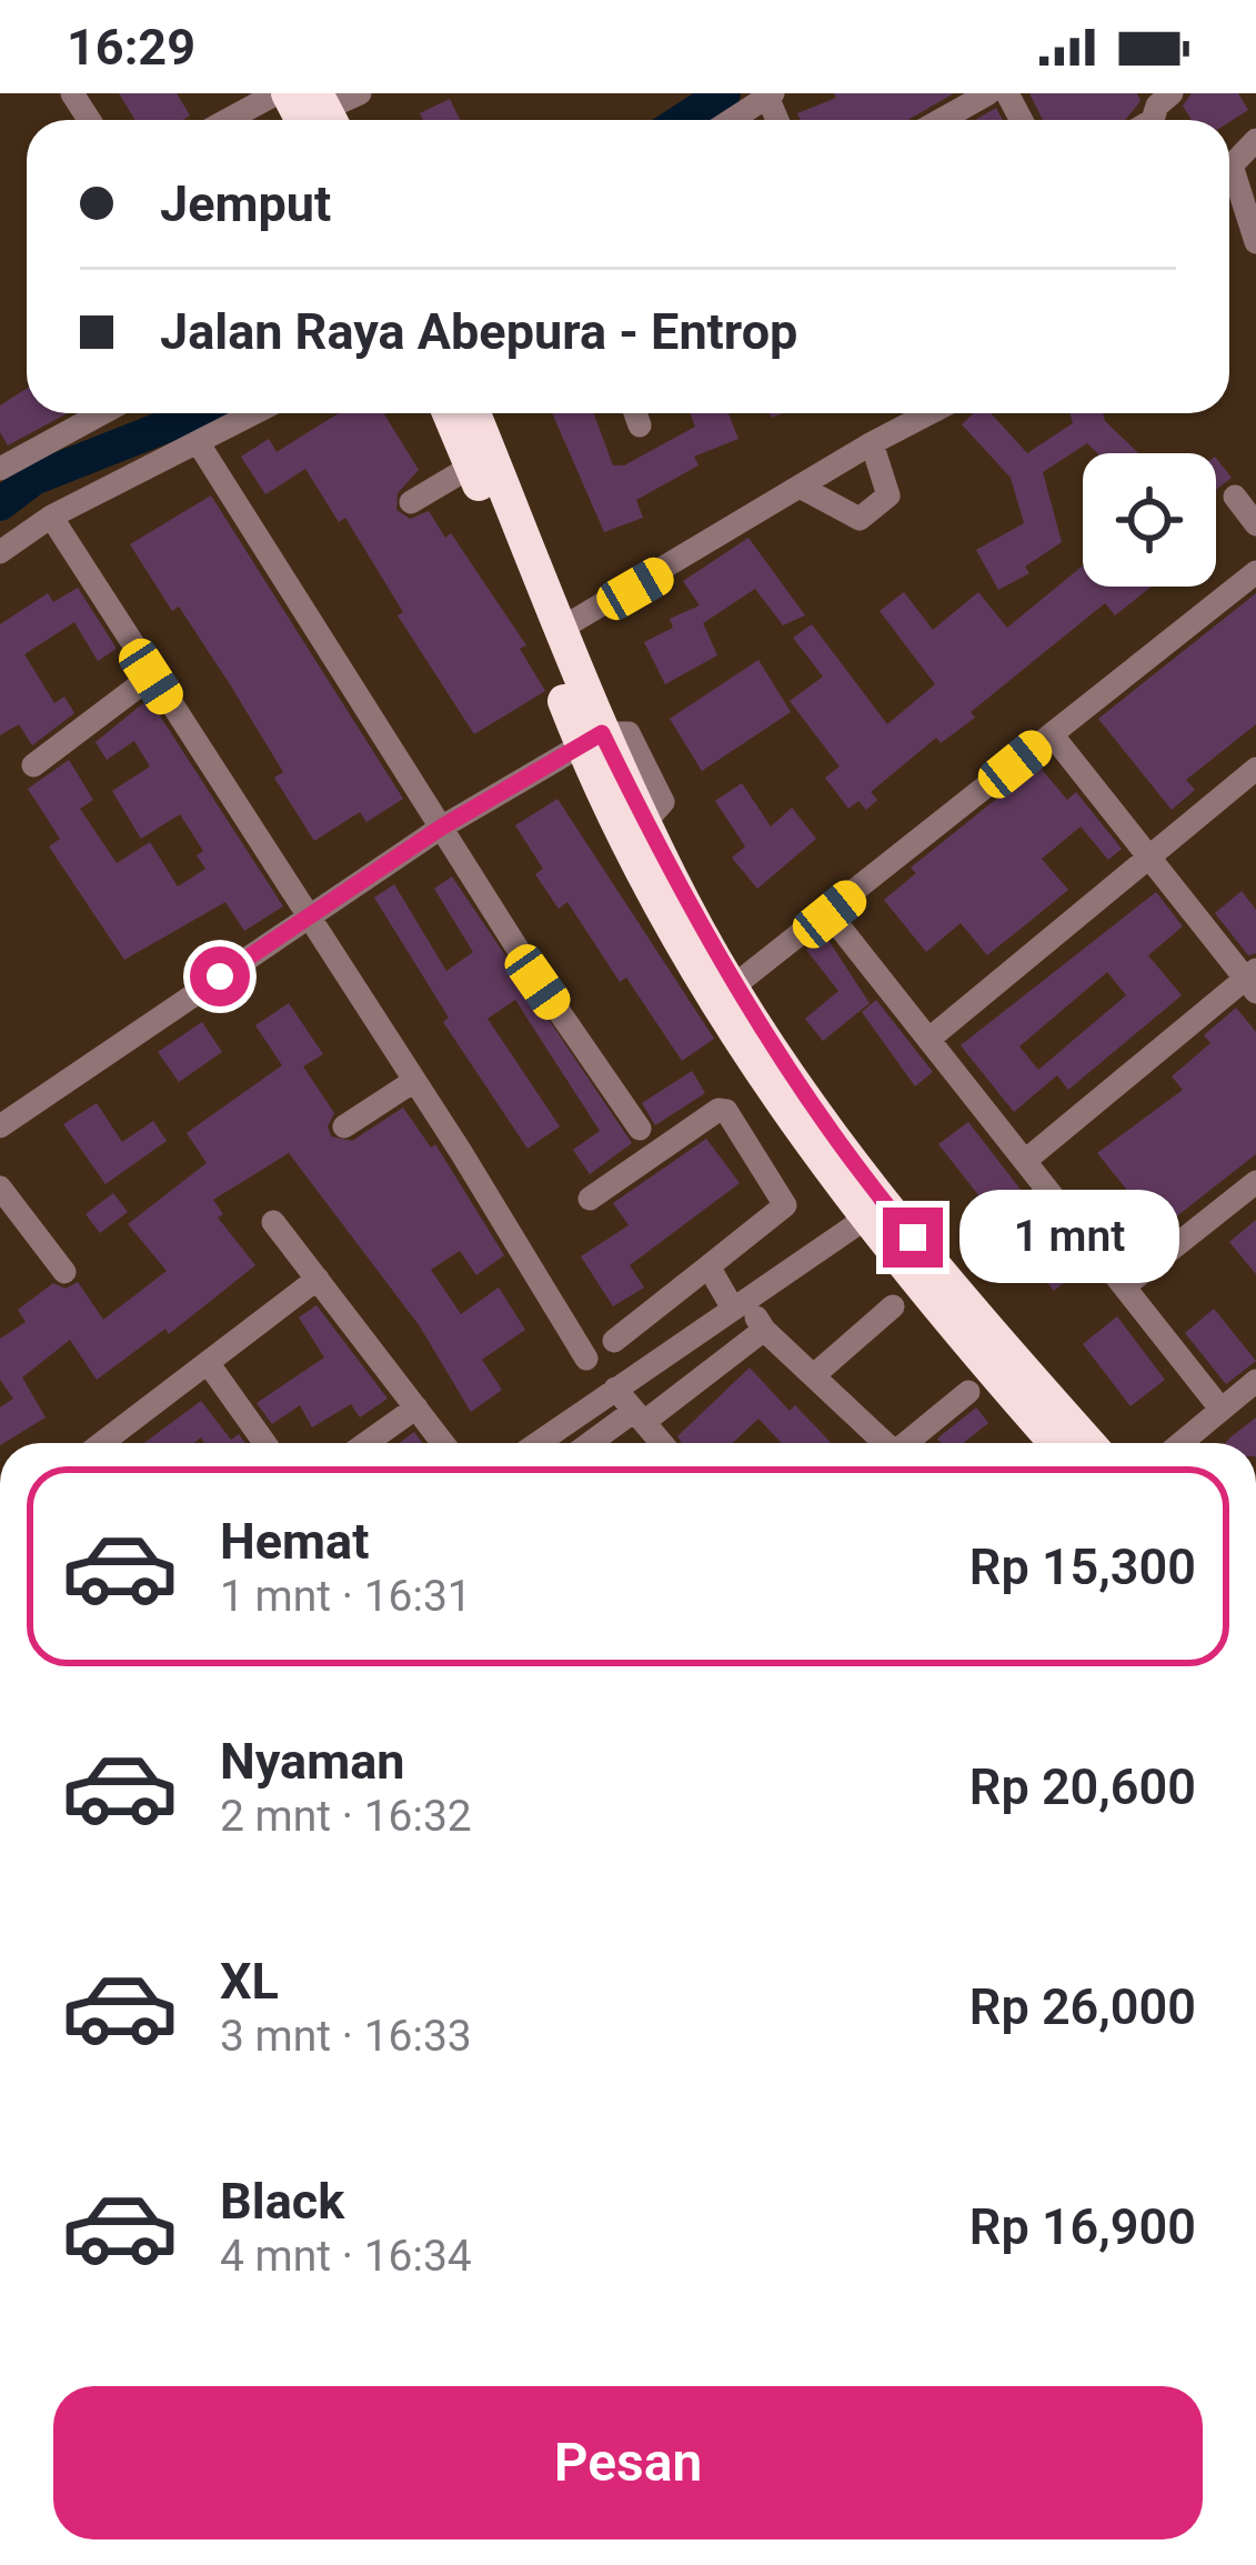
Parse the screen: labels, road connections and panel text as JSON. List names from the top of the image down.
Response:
{
  "page": {
    "status": "16:29",
    "banner": ["Jemput", "Jalan Raya Abepura - Entrop"],
    "bubble": "1 mnt",
    "list": [
      {
        "name": "Hemat",
        "note": "1 mnt · 16:31",
        "value": "Rp 15,300"
      },
      {
        "name": "Nyaman",
        "note": "2 mnt · 16:32",
        "value": "Rp 20,600"
      },
      {
        "name": "XL",
        "note": "3 mnt · 16:33",
        "value": "Rp 26,000"
      },
      {
        "name": "Black",
        "note": "4 mnt · 16:34",
        "value": "Rp 16,900"
      }
    ],
    "buttons": "Pesan"
  }
}
